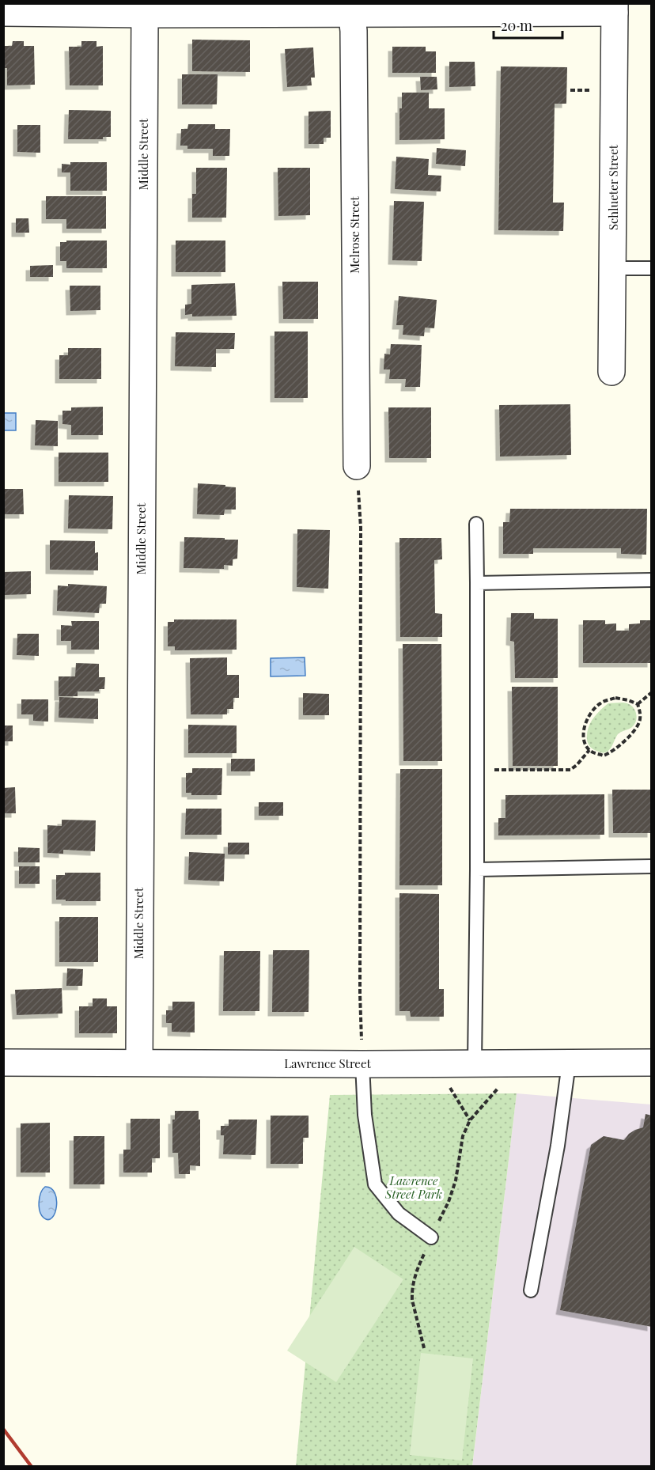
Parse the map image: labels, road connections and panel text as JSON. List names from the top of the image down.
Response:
{
  "streets": {
    "street": [
      "Middle Street",
      "Schlueter Street",
      "Melrose Street",
      "Lawrence Street"
    ]
  },
  "crossings": [
    ["Middle Street", "Lawrence Street"]
  ],
  "parks": ["Lawrence Street Park"],
  "scale_bar": "20 m"
}
